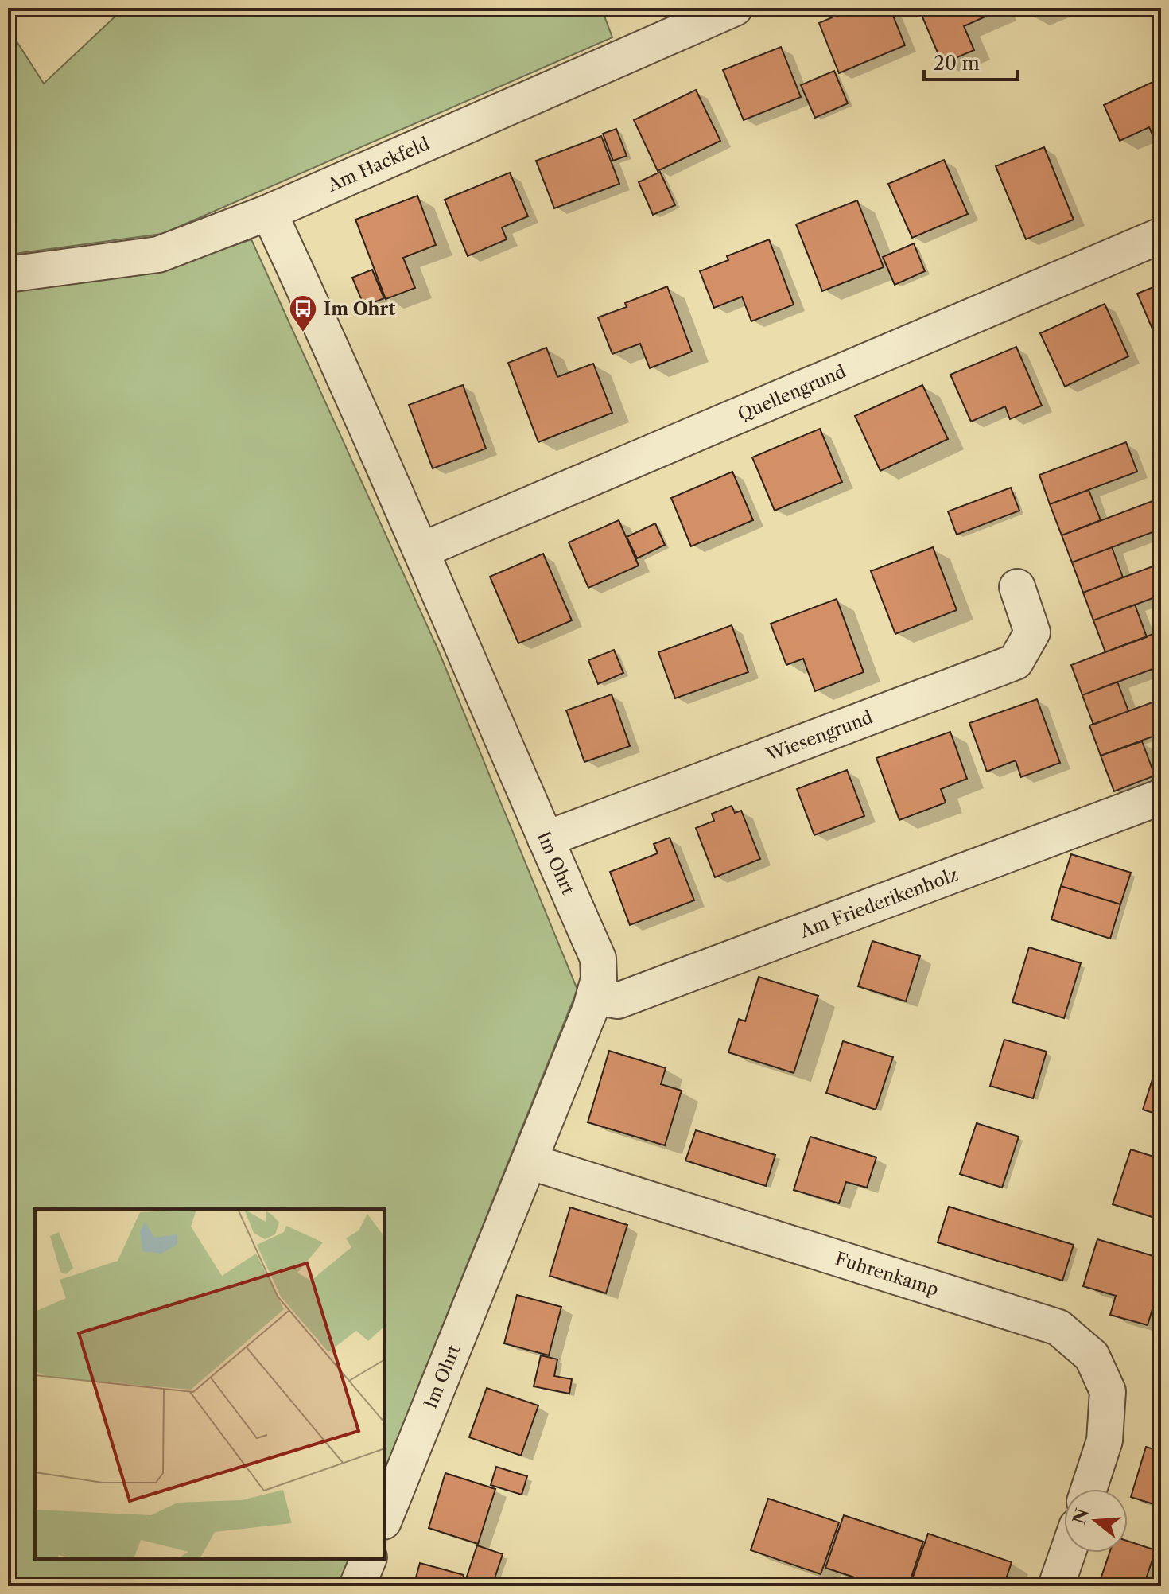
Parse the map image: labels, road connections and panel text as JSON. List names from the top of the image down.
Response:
{
  "streets": {
    "street": [
      "Am Hackfeld",
      "Quellengrund",
      "Wiesengrund",
      "Im Ohrt",
      "Am Friederikenholz",
      "Fuhrenkamp"
    ]
  },
  "crossings": [
    ["Am Hackfeld", "Im Ohrt"],
    ["Quellengrund", "Im Ohrt"],
    ["Wiesengrund", "Im Ohrt"],
    ["Im Ohrt", "Am Friederikenholz"],
    ["Im Ohrt", "Fuhrenkamp"]
  ],
  "places": {
    "bus stop": ["Im Ohrt"]
  },
  "scale_bar": "20 m",
  "north": "left"
}
